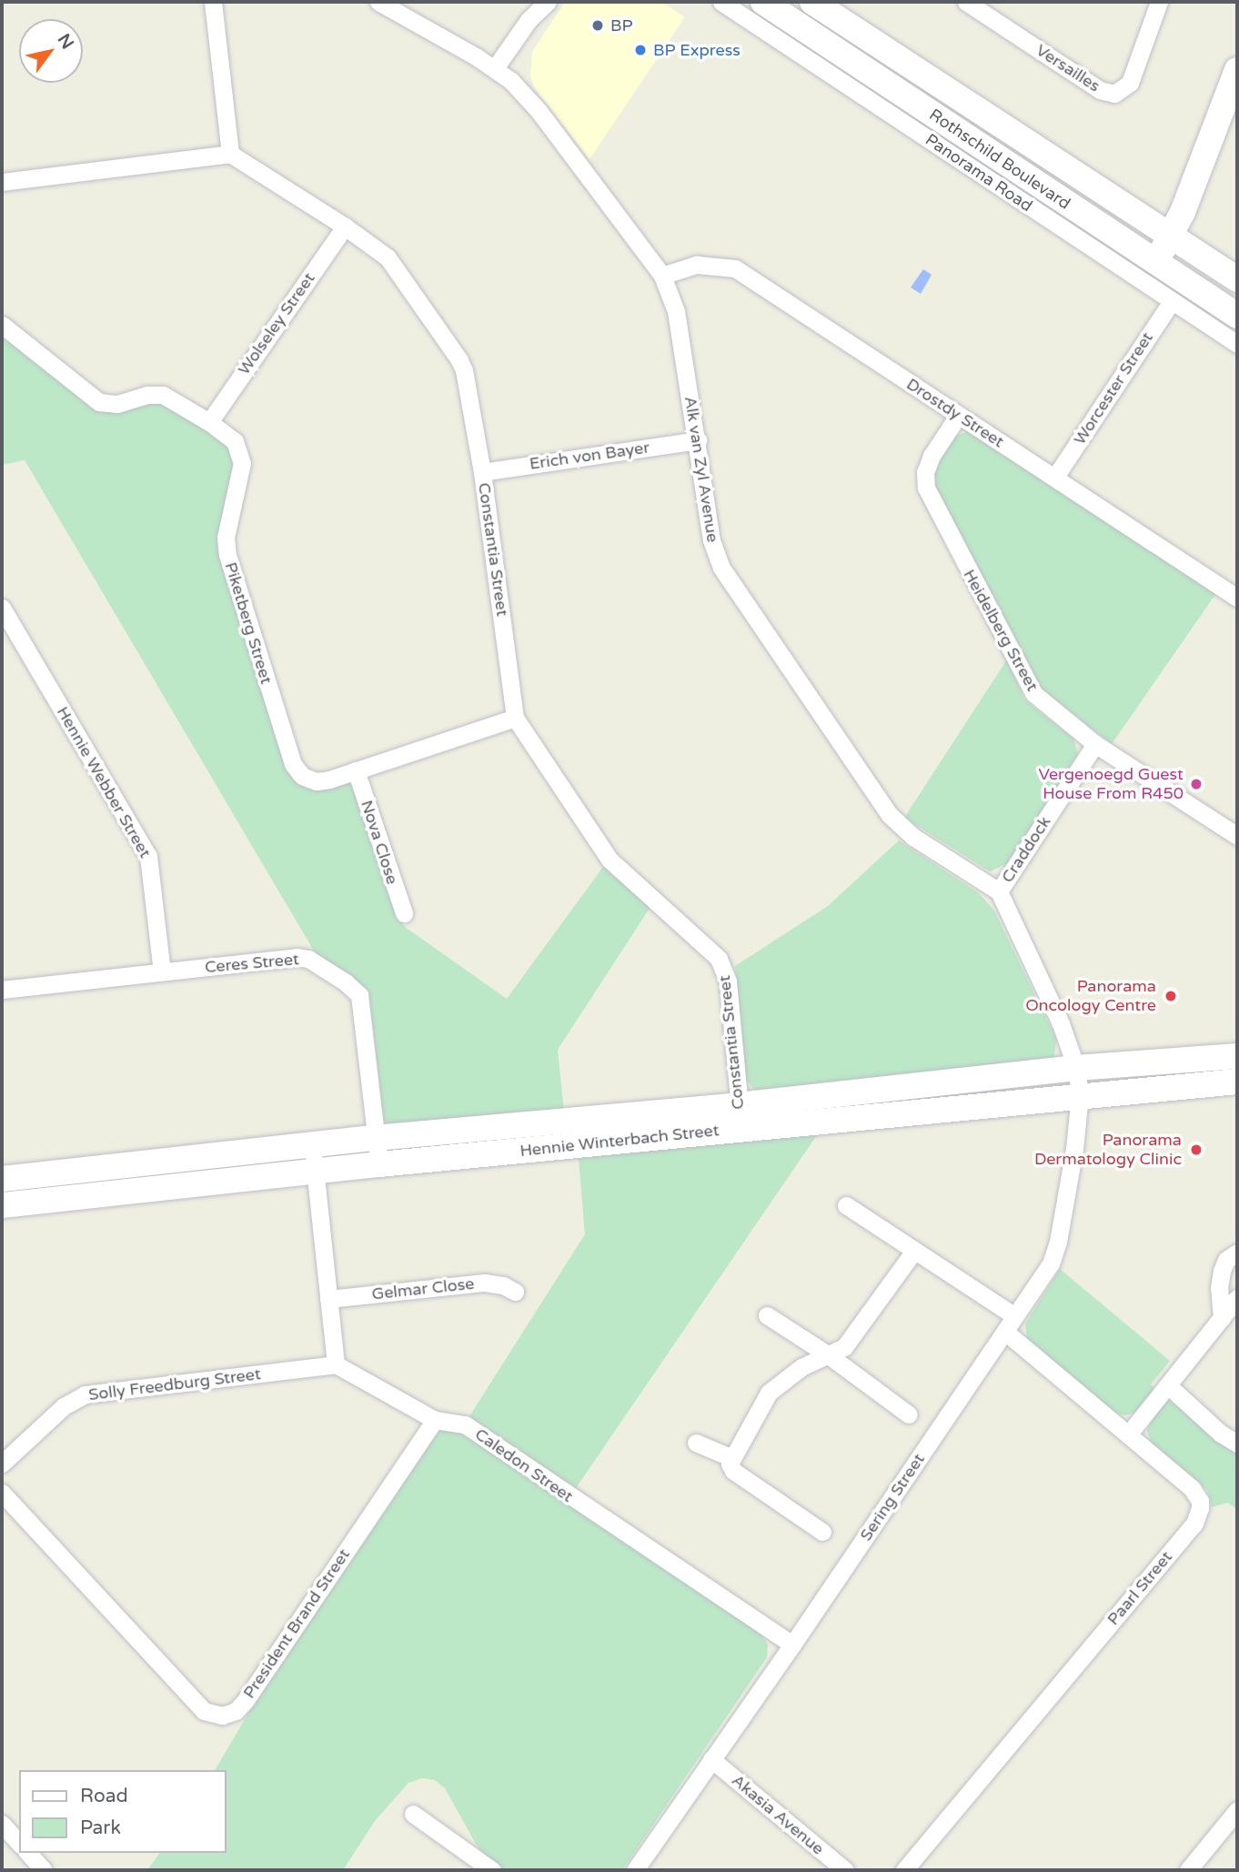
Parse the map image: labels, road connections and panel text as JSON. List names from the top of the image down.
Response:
{
  "streets": {
    "street": [
      "Versailles",
      "Rothschild Boulevard",
      "Panorama Road",
      "Wolseley Street",
      "Worcester Street",
      "Drostdy Street",
      "Erich von Bayer",
      "Alk van Zyl Avenue",
      "Constantia Street",
      "Piketberg Street",
      "Heidelberg Street",
      "Hennie Webber Street",
      "Nova Close",
      "Craddock",
      "Ceres Street",
      "Hennie Winterbach Street",
      "Gelmar Close",
      "Solly Freedburg Street",
      "Caledon Street",
      "Sering Street",
      "Paarl Street",
      "President Brand Street",
      "Akasia Avenue"
    ]
  },
  "crossings": [
    ["Panorama Road", "Worcester Street"],
    ["Wolseley Street", "Constantia Street"],
    ["Wolseley Street", "Piketberg Street"],
    ["Worcester Street", "Drostdy Street"],
    ["Drostdy Street", "Alk van Zyl Avenue"],
    ["Drostdy Street", "Heidelberg Street"],
    ["Erich von Bayer", "Alk van Zyl Avenue"],
    ["Erich von Bayer", "Constantia Street"],
    ["Alk van Zyl Avenue", "Craddock"],
    ["Constantia Street", "Piketberg Street"],
    ["Constantia Street", "Hennie Winterbach Street"],
    ["Piketberg Street", "Nova Close"],
    ["Heidelberg Street", "Craddock"],
    ["Hennie Webber Street", "Ceres Street"],
    ["Ceres Street", "Hennie Winterbach Street"],
    ["Hennie Winterbach Street", "Sering Street"],
    ["Solly Freedburg Street", "Caledon Street"],
    ["Caledon Street", "Sering Street"],
    ["Caledon Street", "President Brand Street"],
    ["Sering Street", "Paarl Street"],
    ["Sering Street", "Akasia Avenue"]
  ],
  "places": [
    "BP",
    "BP Express",
    "Vergenoegd Guest House From R450",
    "Panorama Oncology Centre",
    "Panorama Dermatology Clinic"
  ],
  "legend": ["Road", "Park"],
  "north": "top right"
}
